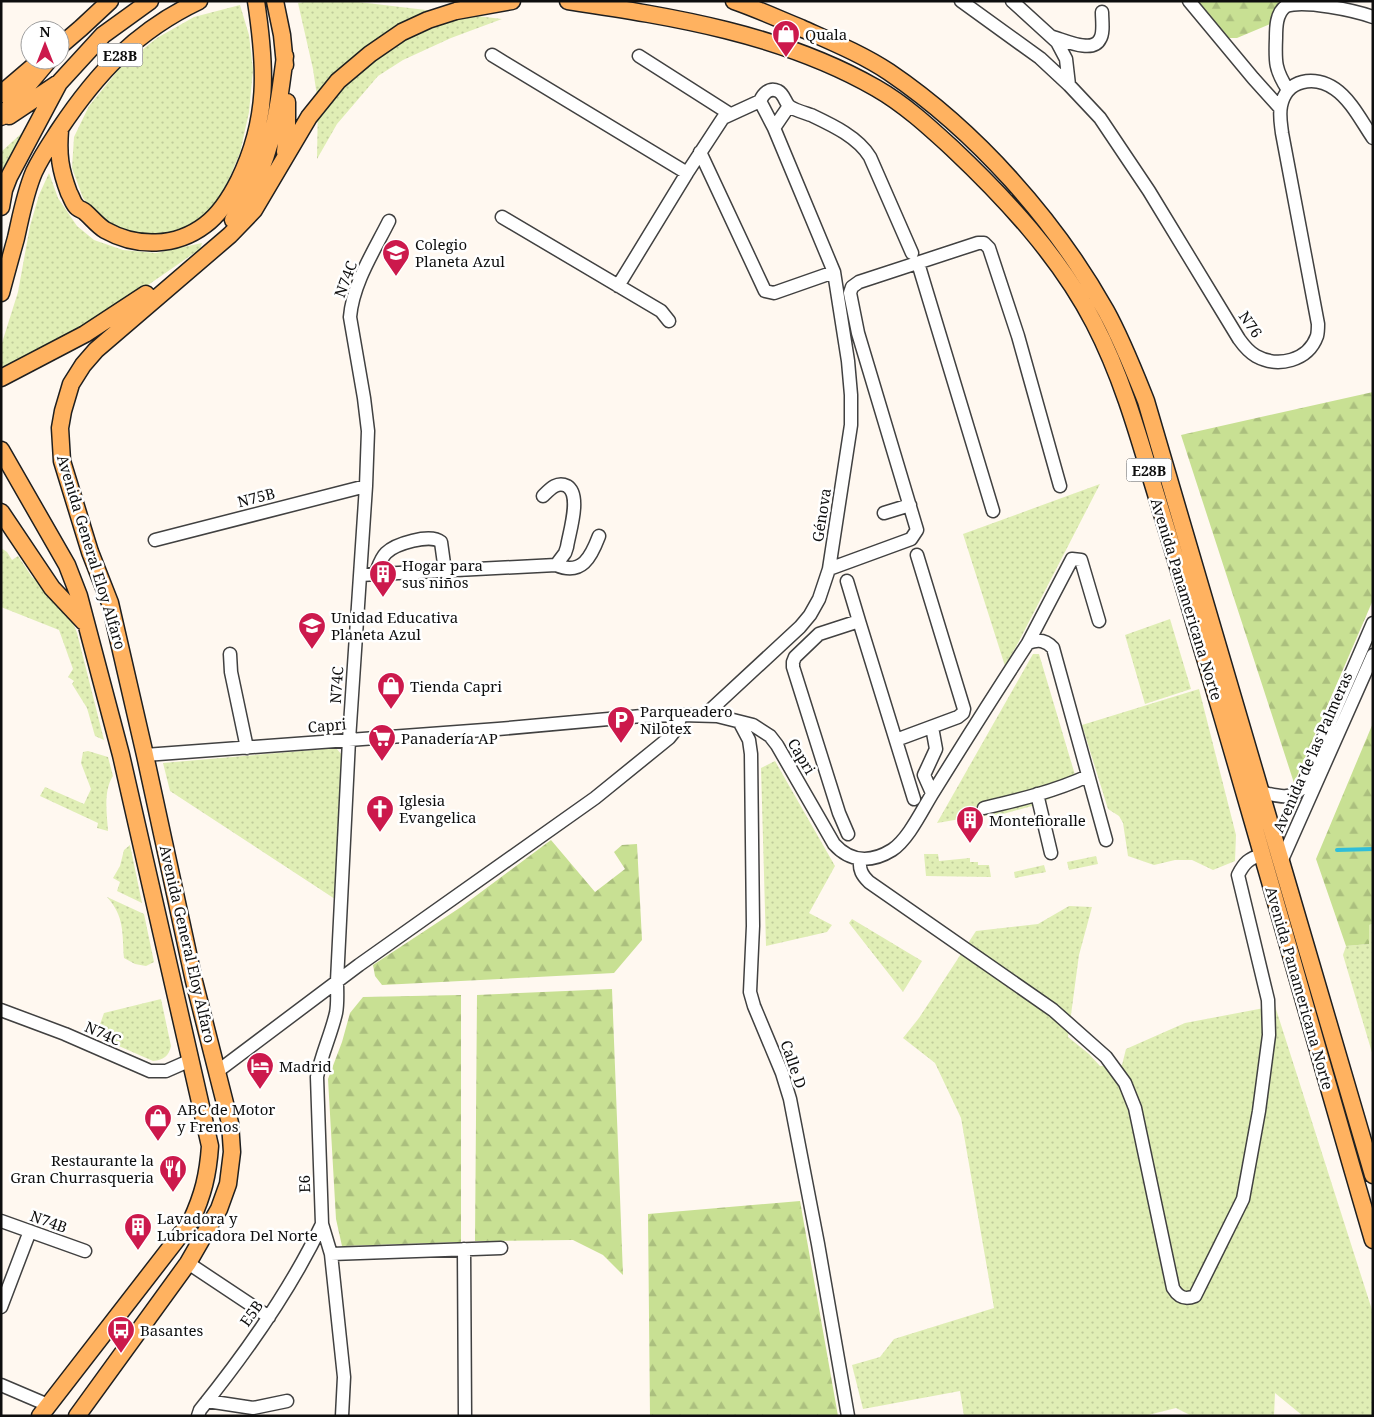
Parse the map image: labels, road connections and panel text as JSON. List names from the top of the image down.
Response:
{
  "streets": {
    "main road": ["E28B", "Avenida General Eloy Alfaro", "Avenida Panamericana Norte"],
    "street": [
      "N74C",
      "N76",
      "N75B",
      "Génova",
      "Capri",
      "Avenida de las Palmeras",
      "Calle D",
      "E6",
      "N74B",
      "E5B"
    ]
  },
  "crossings": [
    ["N74C", "N75B"],
    ["N74C", "Avenida General Eloy Alfaro"],
    ["N74C", "Capri"],
    ["N74C", "E6"],
    ["Génova", "Capri"],
    ["Avenida General Eloy Alfaro", "Capri"],
    ["Avenida Panamericana Norte", "Avenida de las Palmeras"],
    ["Capri", "Calle D"],
    ["E6", "E5B"]
  ],
  "places": {
    "shop": ["Quala", "Tienda Capri", "ABC de Motor y Frenos"],
    "school or university": ["Colegio Planeta Azul", "Unidad Educativa Planeta Azul"],
    "building": ["Hogar para sus niños", "Montefioralle", "Lavadora y Lubricadora Del Norte"],
    "parking": ["Parqueadero Nilotex"],
    "supermarket": ["Panadería AP"],
    "church": ["Iglesia Evangelica"],
    "hotel": ["Madrid"],
    "restaurant": ["Restaurante la Gran Churrasqueria"],
    "bus stop": ["Basantes"]
  },
  "north": "top"
}
